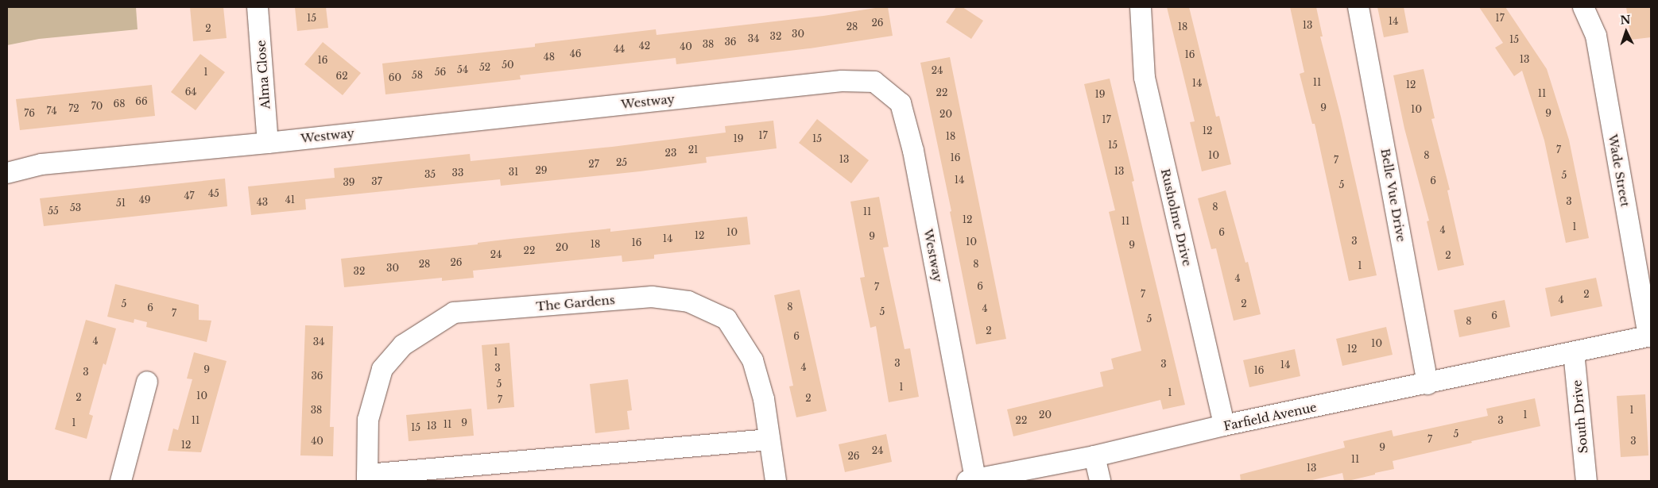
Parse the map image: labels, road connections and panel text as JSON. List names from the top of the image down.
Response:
{
  "streets": {
    "street": [
      "Alma Close",
      "Westway",
      "Wade Street",
      "Belle Vue Drive",
      "Rusholme Drive",
      "The Gardens",
      "Farfield Avenue",
      "South Drive"
    ]
  },
  "crossings": [
    ["Alma Close", "Westway"],
    ["Westway", "Farfield Avenue"],
    ["Wade Street", "Farfield Avenue"],
    ["Belle Vue Drive", "Farfield Avenue"],
    ["Rusholme Drive", "Farfield Avenue"],
    ["Farfield Avenue", "South Drive"]
  ],
  "house_numbers": [
    "15",
    "17",
    "14",
    "26",
    "13",
    "28",
    "18",
    "2",
    "30",
    "32",
    "34",
    "15",
    "36",
    "38",
    "42",
    "40",
    "44",
    "46",
    "16",
    "48",
    "13",
    "16",
    "50",
    "52",
    "54",
    "24",
    "1",
    "56",
    "58",
    "62",
    "60",
    "11",
    "14",
    "12",
    "64",
    "22",
    "11",
    "19",
    "66",
    "68",
    "70",
    "9",
    "72",
    "10",
    "74",
    "76",
    "9",
    "20",
    "17",
    "12",
    "17",
    "18",
    "19",
    "15",
    "15",
    "21",
    "7",
    "23",
    "10",
    "8",
    "16",
    "13",
    "7",
    "25",
    "27",
    "29",
    "13",
    "31",
    "33",
    "35",
    "5",
    "14",
    "6",
    "37",
    "39",
    "5",
    "45",
    "47",
    "49",
    "41",
    "3",
    "43",
    "51",
    "8",
    "53",
    "55",
    "11",
    "12",
    "11",
    "1",
    "4",
    "10",
    "6",
    "12",
    "9",
    "14",
    "3",
    "10",
    "16",
    "18",
    "9",
    "20",
    "22",
    "24",
    "2",
    "26",
    "28",
    "8",
    "1",
    "30",
    "32",
    "4",
    "6",
    "7",
    "7",
    "2",
    "4",
    "5",
    "2",
    "8",
    "6",
    "4",
    "5",
    "7",
    "6",
    "5",
    "8",
    "2",
    "6",
    "4",
    "34",
    "10",
    "12",
    "1",
    "3",
    "3",
    "14",
    "4",
    "3",
    "9",
    "16",
    "3",
    "36",
    "5",
    "1",
    "1",
    "10",
    "2",
    "2",
    "7",
    "38",
    "1",
    "20",
    "1",
    "11",
    "22",
    "3",
    "1",
    "9",
    "11",
    "13",
    "15",
    "5",
    "7",
    "40",
    "3",
    "12",
    "9",
    "24",
    "26",
    "11",
    "13"
  ],
  "north": "top"
}
